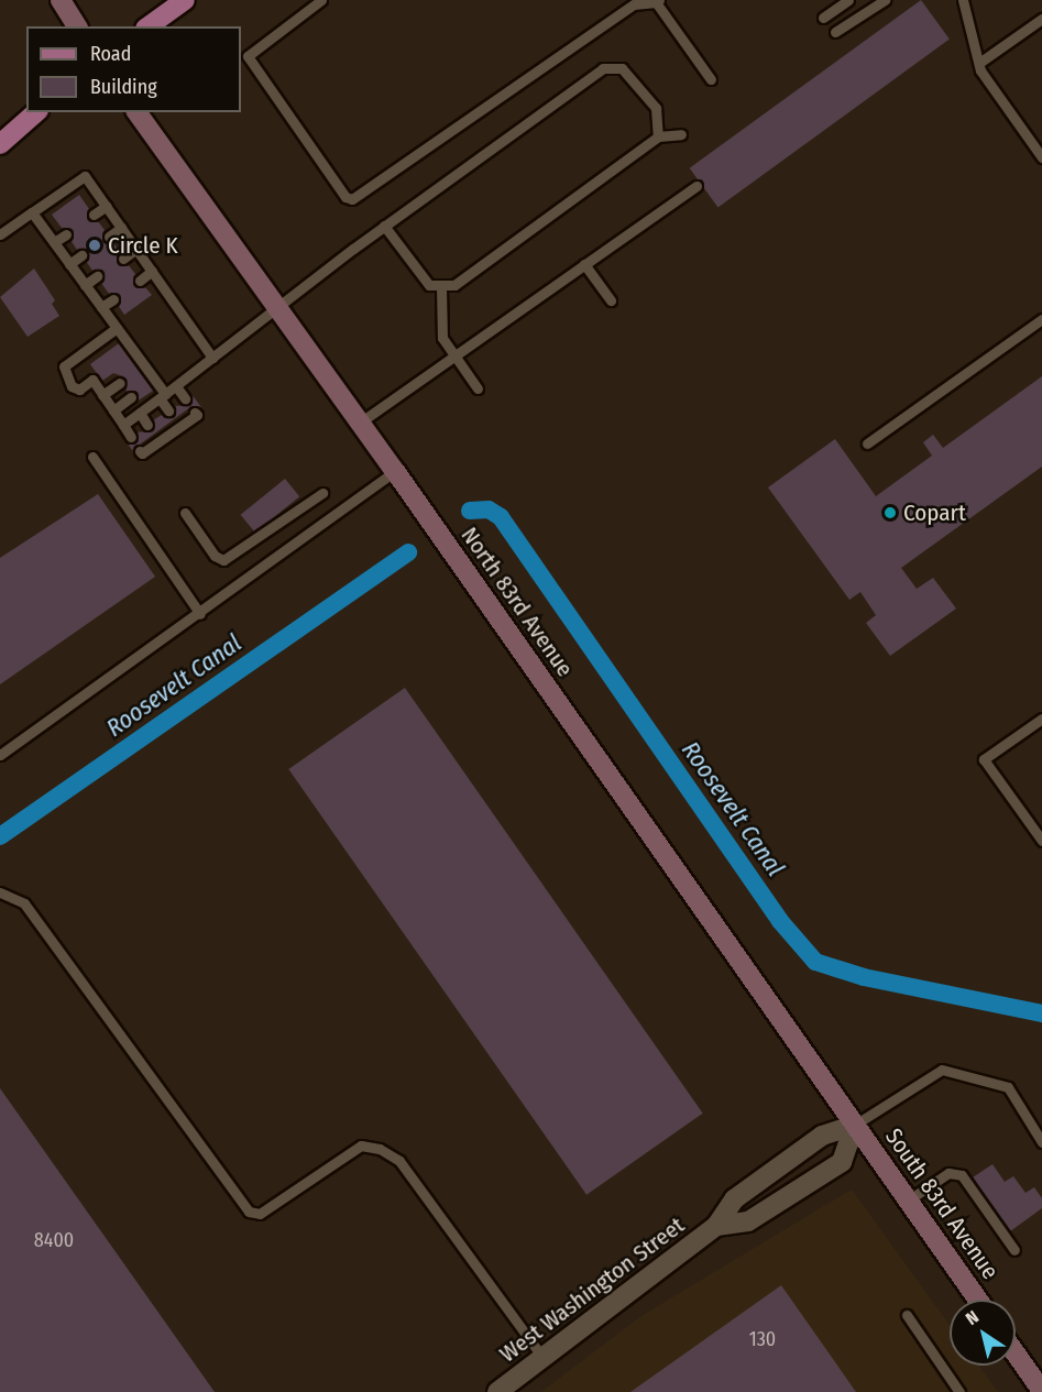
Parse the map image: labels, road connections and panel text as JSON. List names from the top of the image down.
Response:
{
  "streets": {
    "main road": ["North 83rd Avenue", "South 83rd Avenue"],
    "street": ["West Washington Street"]
  },
  "crossings": [
    ["North 83rd Avenue", "South 83rd Avenue"],
    ["North 83rd Avenue", "West Washington Street"],
    ["South 83rd Avenue", "West Washington Street"]
  ],
  "water": ["Roosevelt Canal"],
  "places": ["Circle K", "Copart"],
  "house_numbers": ["8400", "130"],
  "legend": ["Road", "Building"],
  "north": "top left"
}
